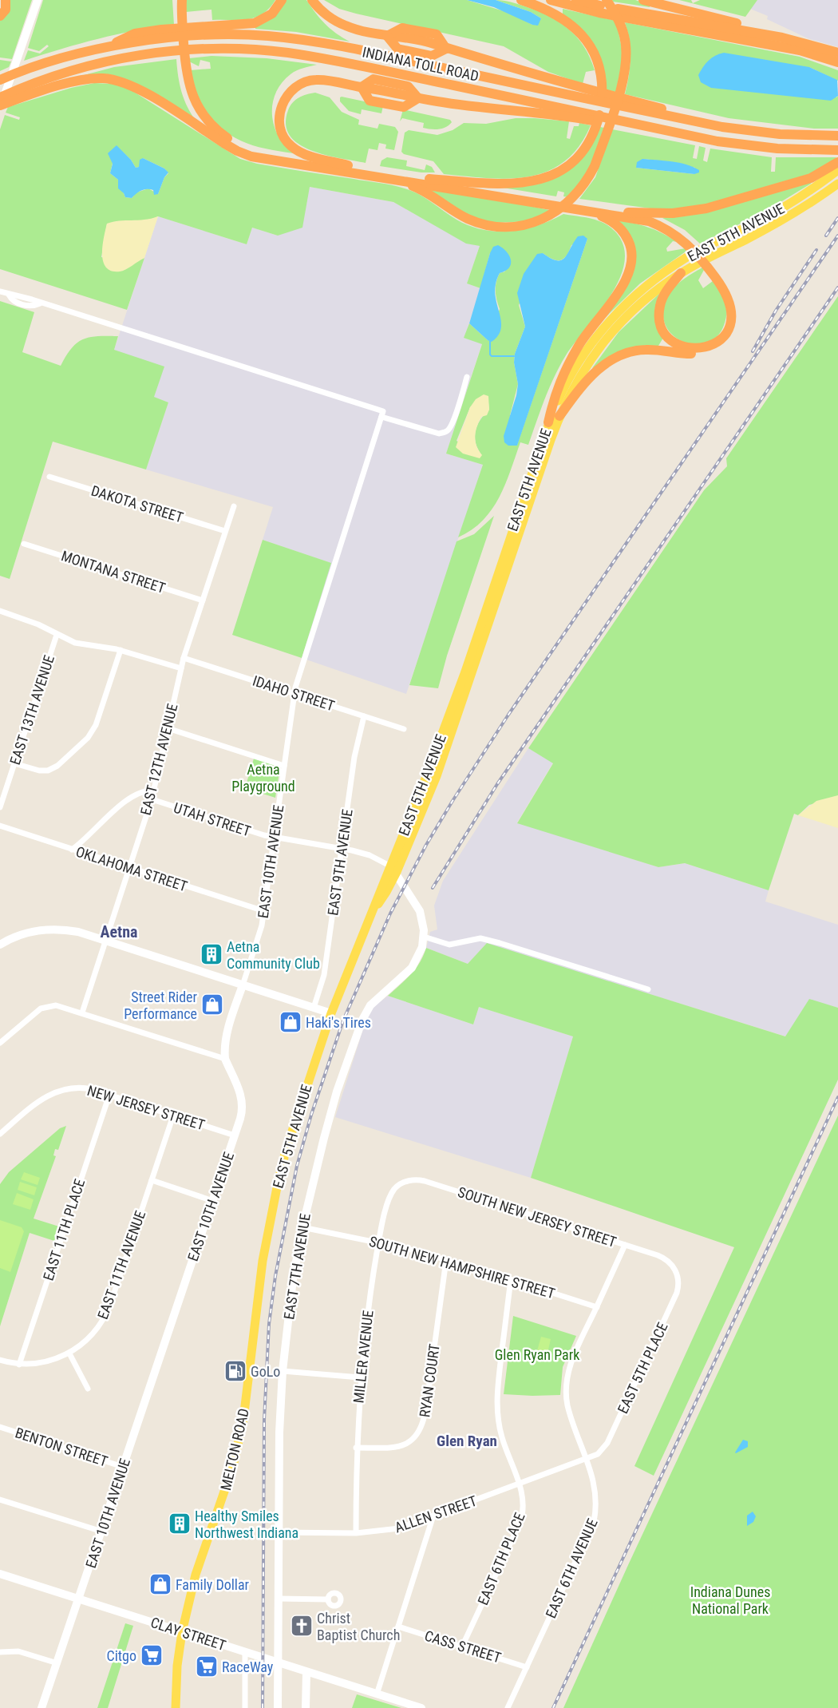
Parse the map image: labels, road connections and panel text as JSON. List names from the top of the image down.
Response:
{
  "streets": {
    "highway": ["INDIANA TOLL ROAD"],
    "main road": ["EAST 5TH AVENUE", "MELTON ROAD"],
    "street": [
      "DAKOTA STREET",
      "MONTANA STREET",
      "IDAHO STREET",
      "EAST 13TH AVENUE",
      "EAST 12TH AVENUE",
      "UTAH STREET",
      "EAST 10TH AVENUE",
      "EAST 9TH AVENUE",
      "OKLAHOMA STREET",
      "NEW JERSEY STREET",
      "SOUTH NEW JERSEY STREET",
      "EAST 11TH PLACE",
      "EAST 11TH AVENUE",
      "EAST 7TH AVENUE",
      "SOUTH NEW HAMPSHIRE STREET",
      "MILLER AVENUE",
      "EAST 5TH PLACE",
      "RYAN COURT",
      "BENTON STREET",
      "ALLEN STREET",
      "EAST 6TH PLACE",
      "EAST 6TH AVENUE",
      "CLAY STREET",
      "CASS STREET"
    ]
  },
  "crossings": [
    ["EAST 5TH AVENUE", "UTAH STREET"],
    ["EAST 5TH AVENUE", "EAST 7TH AVENUE"],
    ["EAST 5TH AVENUE", "MELTON ROAD"],
    ["DAKOTA STREET", "EAST 12TH AVENUE"],
    ["MONTANA STREET", "EAST 12TH AVENUE"],
    ["IDAHO STREET", "EAST 12TH AVENUE"],
    ["IDAHO STREET", "EAST 10TH AVENUE"],
    ["IDAHO STREET", "EAST 9TH AVENUE"],
    ["EAST 12TH AVENUE", "UTAH STREET"],
    ["EAST 12TH AVENUE", "OKLAHOMA STREET"],
    ["UTAH STREET", "EAST 10TH AVENUE"],
    ["UTAH STREET", "EAST 9TH AVENUE"],
    ["UTAH STREET", "EAST 7TH AVENUE"],
    ["EAST 10TH AVENUE", "OKLAHOMA STREET"],
    ["EAST 10TH AVENUE", "NEW JERSEY STREET"],
    ["EAST 10TH AVENUE", "BENTON STREET"],
    ["EAST 10TH AVENUE", "CLAY STREET"],
    ["NEW JERSEY STREET", "EAST 11TH PLACE"],
    ["NEW JERSEY STREET", "EAST 11TH AVENUE"],
    ["SOUTH NEW JERSEY STREET", "MILLER AVENUE"],
    ["SOUTH NEW JERSEY STREET", "EAST 5TH PLACE"],
    ["SOUTH NEW JERSEY STREET", "EAST 6TH AVENUE"],
    ["EAST 11TH PLACE", "EAST 11TH AVENUE"],
    ["EAST 7TH AVENUE", "SOUTH NEW HAMPSHIRE STREET"],
    ["EAST 7TH AVENUE", "ALLEN STREET"],
    ["EAST 7TH AVENUE", "CLAY STREET"],
    ["SOUTH NEW HAMPSHIRE STREET", "MILLER AVENUE"],
    ["SOUTH NEW HAMPSHIRE STREET", "RYAN COURT"],
    ["SOUTH NEW HAMPSHIRE STREET", "EAST 6TH PLACE"],
    ["SOUTH NEW HAMPSHIRE STREET", "EAST 6TH AVENUE"],
    ["MILLER AVENUE", "RYAN COURT"],
    ["MILLER AVENUE", "ALLEN STREET"],
    ["EAST 5TH PLACE", "ALLEN STREET"],
    ["EAST 5TH PLACE", "EAST 6TH AVENUE"],
    ["MELTON ROAD", "CLAY STREET"],
    ["ALLEN STREET", "EAST 6TH PLACE"],
    ["ALLEN STREET", "EAST 6TH AVENUE"],
    ["EAST 6TH PLACE", "CASS STREET"],
    ["EAST 6TH AVENUE", "CASS STREET"]
  ],
  "districts": ["Aetna", "Glen Ryan"],
  "parks": ["Aetna Playground", "Glen Ryan Park", "Indiana Dunes National Park"],
  "places": {
    "building": ["Aetna Community Club", "Healthy Smiles Northwest Indiana"],
    "shop": ["Street Rider Performance", "Haki's Tires", "Family Dollar"],
    "fuel station": ["GoLo"],
    "church": ["Christ Baptist Church"],
    "supermarket": ["Citgo", "RaceWay"]
  }
}
